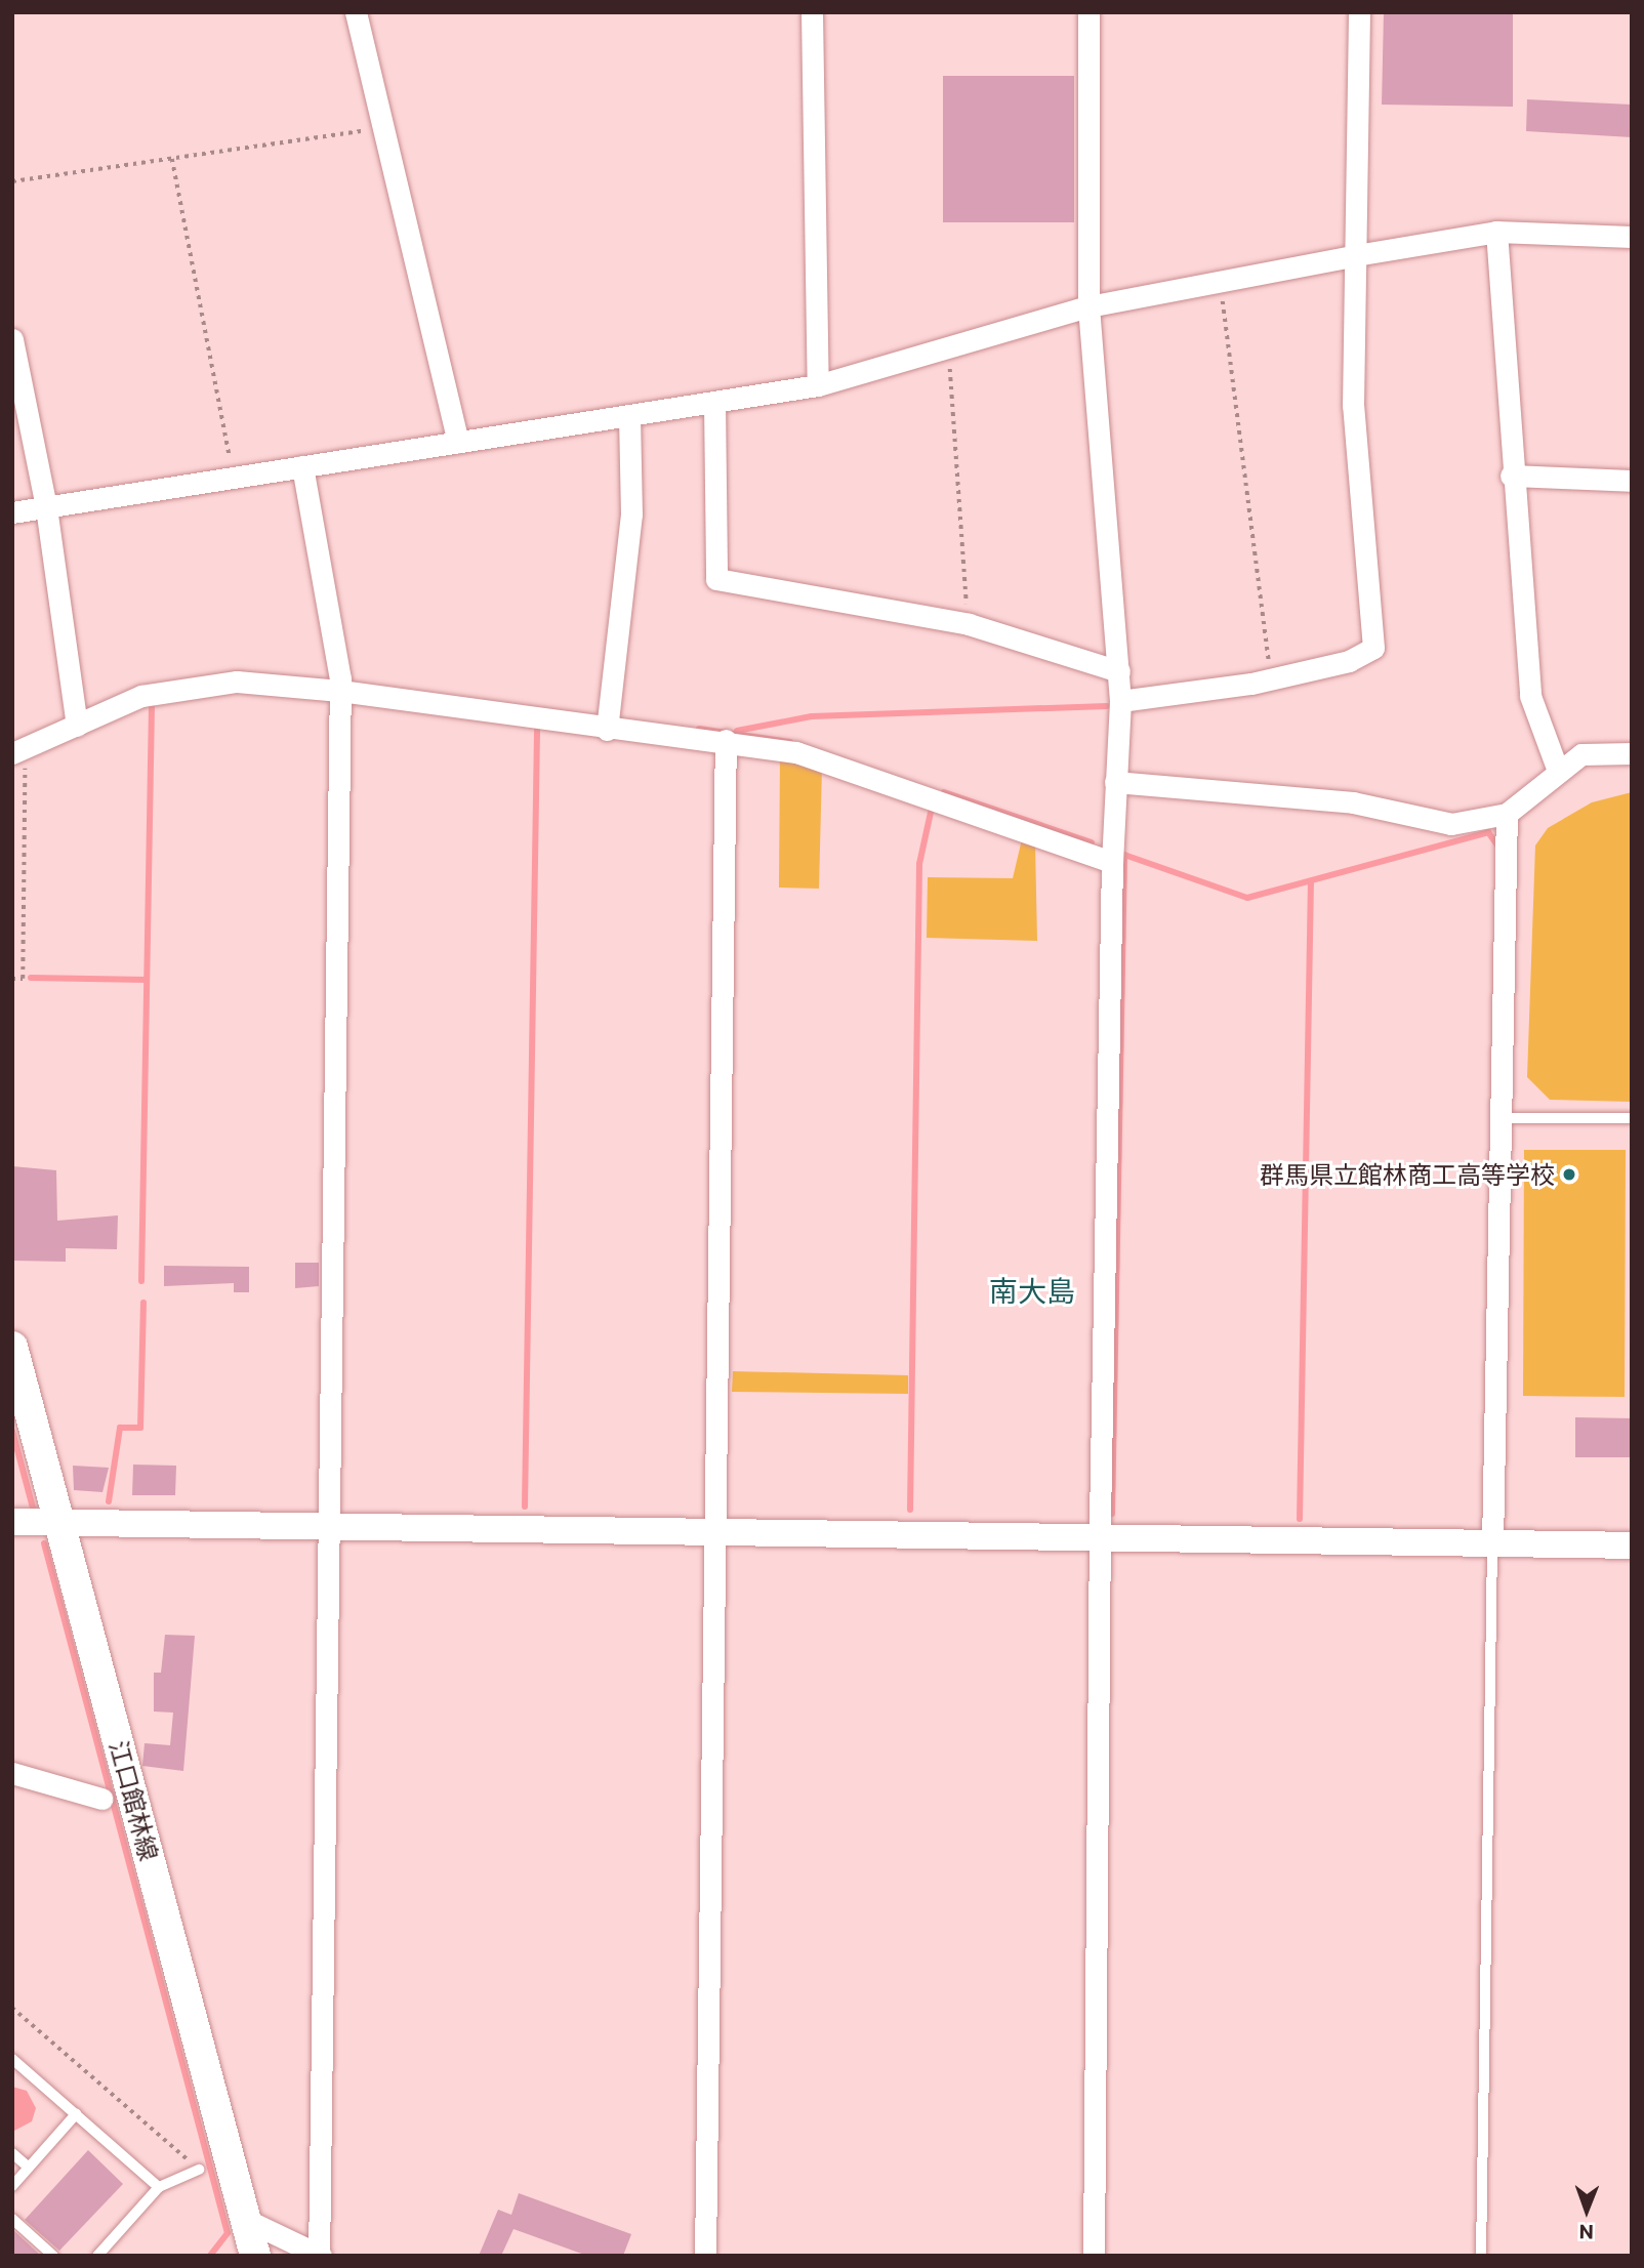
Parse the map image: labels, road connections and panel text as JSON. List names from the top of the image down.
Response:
{
  "streets": {
    "main road": ["江口館林線"]
  },
  "districts": ["南大島"],
  "places": ["群馬県立館林商工高等学校"],
  "north": "bottom"
}
